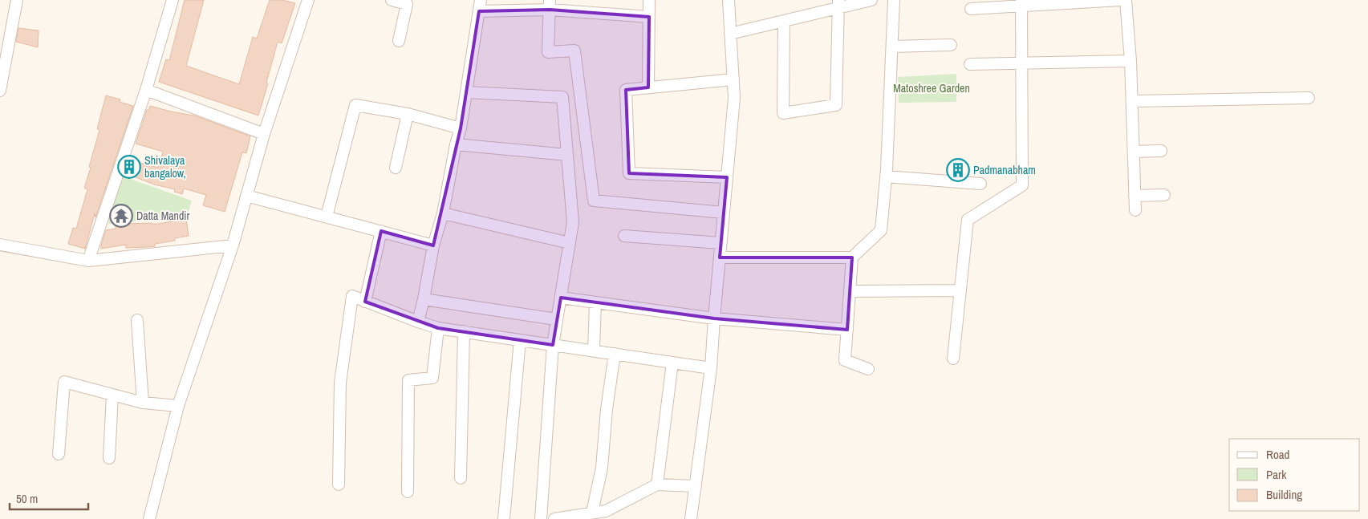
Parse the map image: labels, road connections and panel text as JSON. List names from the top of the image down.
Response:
{
  "parks": ["Matoshree Garden"],
  "places": {
    "building": ["Shivalaya bangalow,", "Padmanabham"],
    "temple": ["Datta Mandir"]
  },
  "legend": ["Road", "Park", "Building"],
  "scale_bar": "50 m"
}
